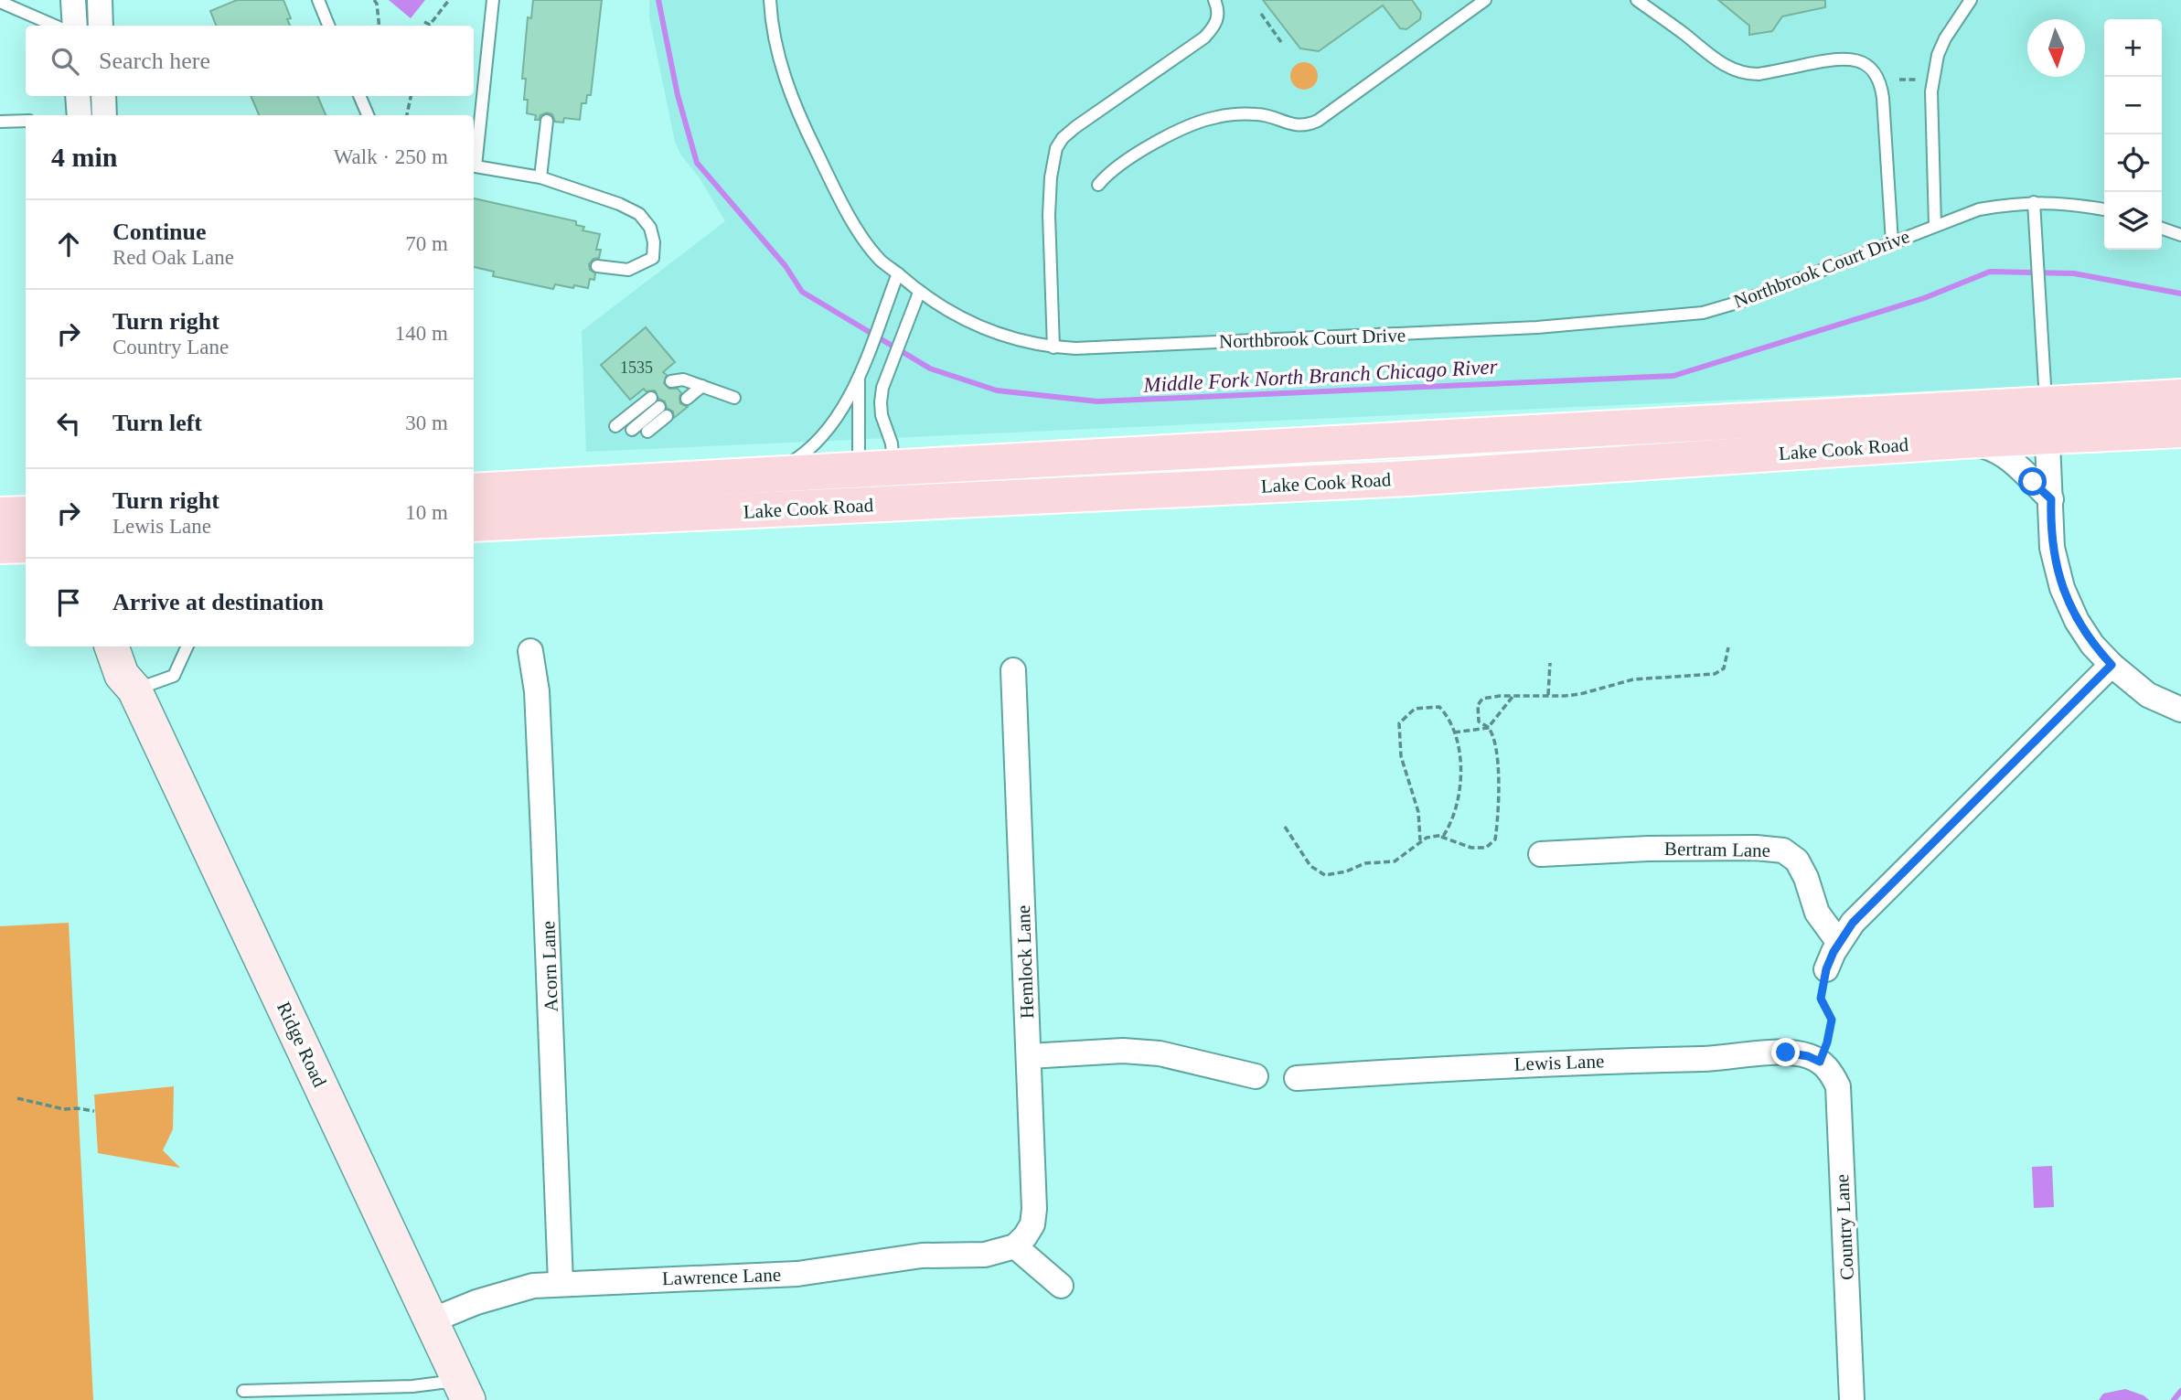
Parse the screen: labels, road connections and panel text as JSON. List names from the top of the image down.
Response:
{
  "streets": {
    "main road": ["Lake Cook Road"],
    "street": [
      "Bertram Lane",
      "Hemlock Lane",
      "Acorn Lane",
      "Ridge Road",
      "Lewis Lane",
      "Country Lane",
      "Lawrence Lane"
    ],
    "lane": ["Northbrook Court Drive"]
  },
  "crossings": [
    ["Hemlock Lane", "Lawrence Lane"],
    ["Acorn Lane", "Lawrence Lane"],
    ["Ridge Road", "Lawrence Lane"],
    ["Lewis Lane", "Country Lane"]
  ],
  "water": ["Middle Fork North Branch Chicago River"],
  "house_numbers": ["1535"],
  "north": "bottom",
  "page": {
    "map_buttons": ["+", "−"],
    "search": "Search here",
    "heading": ["4 min", "Walk · 250 m"],
    "list": [
      ["Continue", "Red Oak Lane", "70 m"],
      ["Turn right", "Country Lane", "140 m"],
      ["Turn left", "30 m"],
      ["Turn right", "Lewis Lane", "10 m"],
      "Arrive at destination"
    ]
  }
}
